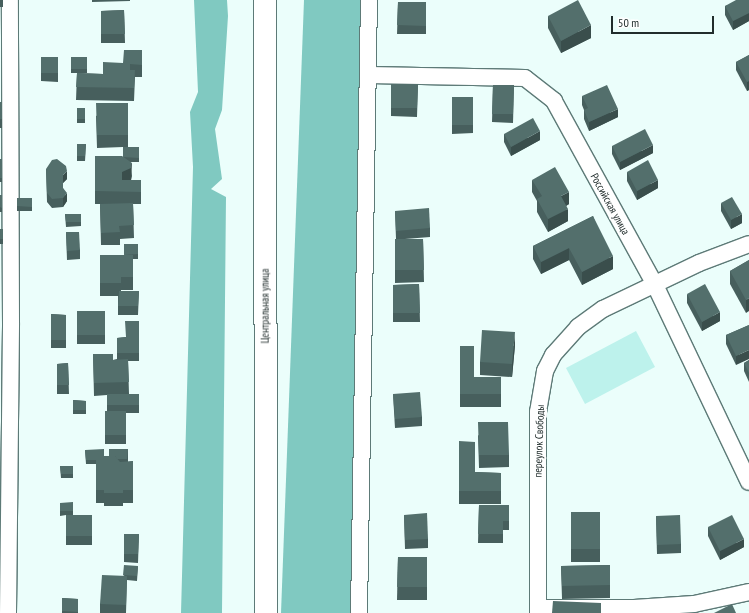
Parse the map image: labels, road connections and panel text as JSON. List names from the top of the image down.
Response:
{
  "streets": {
    "street": ["Российская улица", "Центральная улица", "переулок Свободы"]
  },
  "crossings": [
    ["Российская улица", "переулок Свободы"]
  ],
  "scale_bar": "50 m"
}
